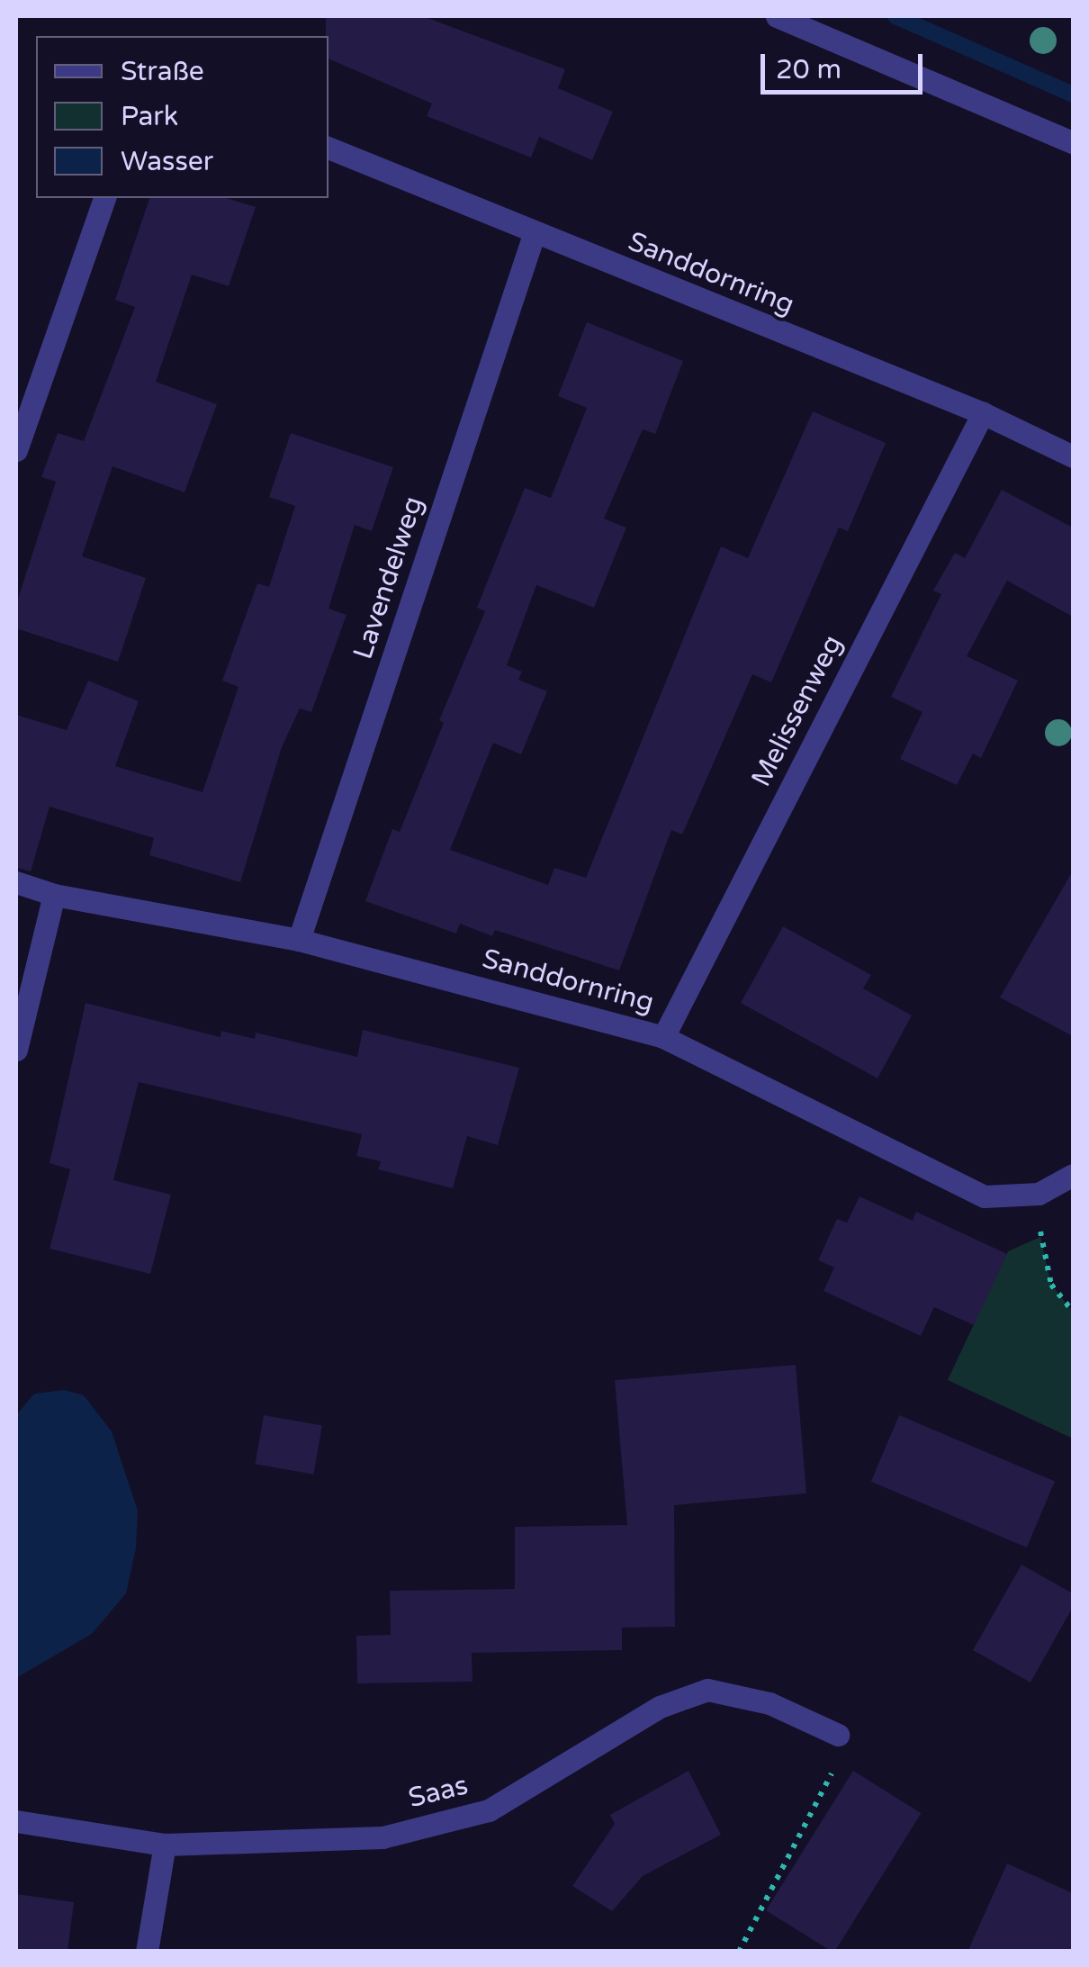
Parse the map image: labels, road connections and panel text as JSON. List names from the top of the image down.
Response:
{
  "streets": {
    "street": [
      "Sanddornring",
      "Lavendelweg",
      "Melissenweg",
      "Saas"
    ]
  },
  "crossings": [
    ["Sanddornring", "Lavendelweg"],
    ["Sanddornring", "Melissenweg"]
  ],
  "legend": ["Straße", "Park", "Wasser"],
  "scale_bar": "20 m"
}
